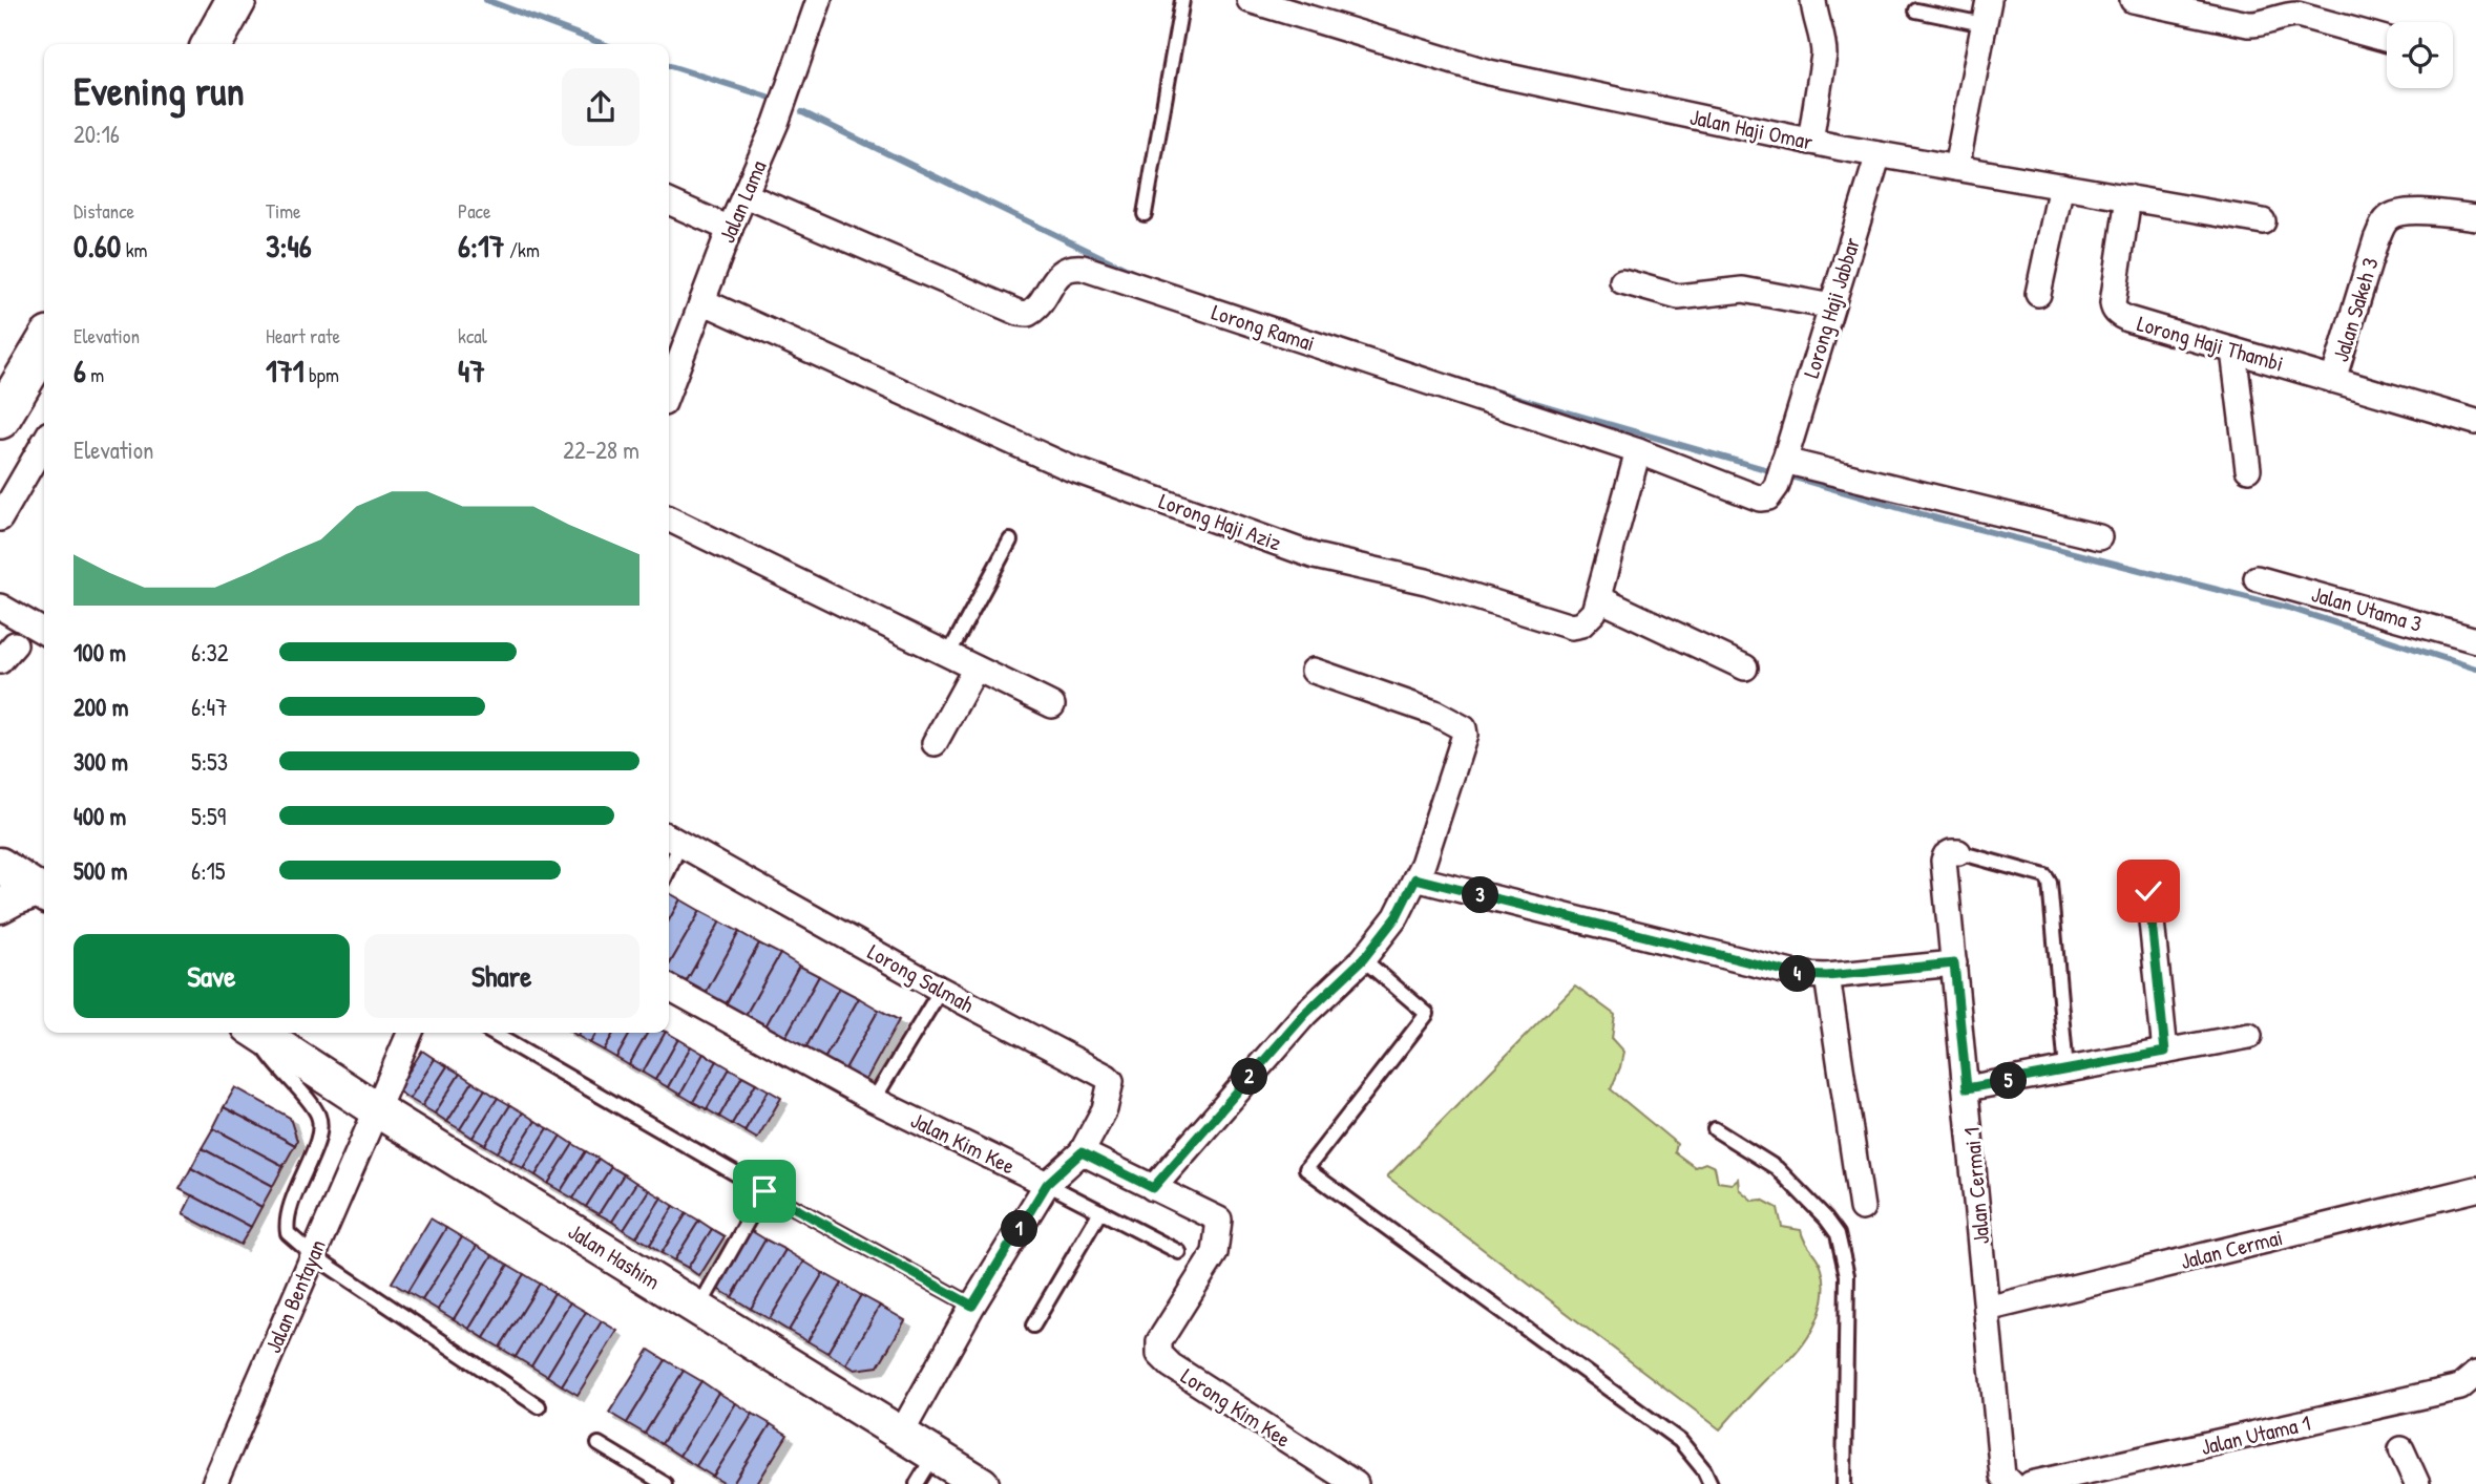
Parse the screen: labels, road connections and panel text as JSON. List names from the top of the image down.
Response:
{
  "streets": {
    "street": [
      "Jalan Haji Omar",
      "Jalan Lama",
      "Lorong Haji Jabbar",
      "Jalan Sakeh 3",
      "Lorong Ramai",
      "Lorong Haji Thambi",
      "Lorong Haji Aziz",
      "Jalan Utama 3",
      "Lorong Salmah",
      "Jalan Kim Kee",
      "Jalan Cermai 1",
      "Jalan Cermai",
      "Jalan Hashim",
      "Jalan Bentayan",
      "Lorong Kim Kee",
      "Jalan Utama 1"
    ]
  },
  "crossings": [
    ["Jalan Haji Omar", "Lorong Haji Jabbar"],
    ["Jalan Haji Omar", "Lorong Haji Thambi"],
    ["Jalan Lama", "Lorong Ramai"],
    ["Jalan Lama", "Lorong Haji Aziz"],
    ["Lorong Haji Jabbar", "Lorong Ramai"],
    ["Jalan Sakeh 3", "Lorong Haji Thambi"],
    ["Lorong Ramai", "Lorong Haji Aziz"],
    ["Jalan Cermai 1", "Jalan Cermai"],
    ["Jalan Hashim", "Jalan Bentayan"]
  ],
  "page": {
    "heading": ["Evening run", "20:16"],
    "stats": [
      ["Distance", "0.60 km"],
      ["Time", "3:46"],
      ["Pace", "6:17 /km"],
      ["Elevation", "6 m"],
      ["Heart rate", "171 bpm"],
      ["kcal", "47"]
    ],
    "chart": ["Elevation", "22–28 m"],
    "list": [
      {
        "name": "100 m",
        "note": "6:32"
      },
      {
        "name": "200 m",
        "note": "6:47"
      },
      {
        "name": "300 m",
        "note": "5:53"
      },
      {
        "name": "400 m",
        "note": "5:59"
      },
      {
        "name": "500 m",
        "note": "6:15"
      }
    ],
    "pins": [
      "3",
      "4",
      "2",
      "5",
      "1"
    ],
    "buttons": ["Save", "Share"]
  }
}
